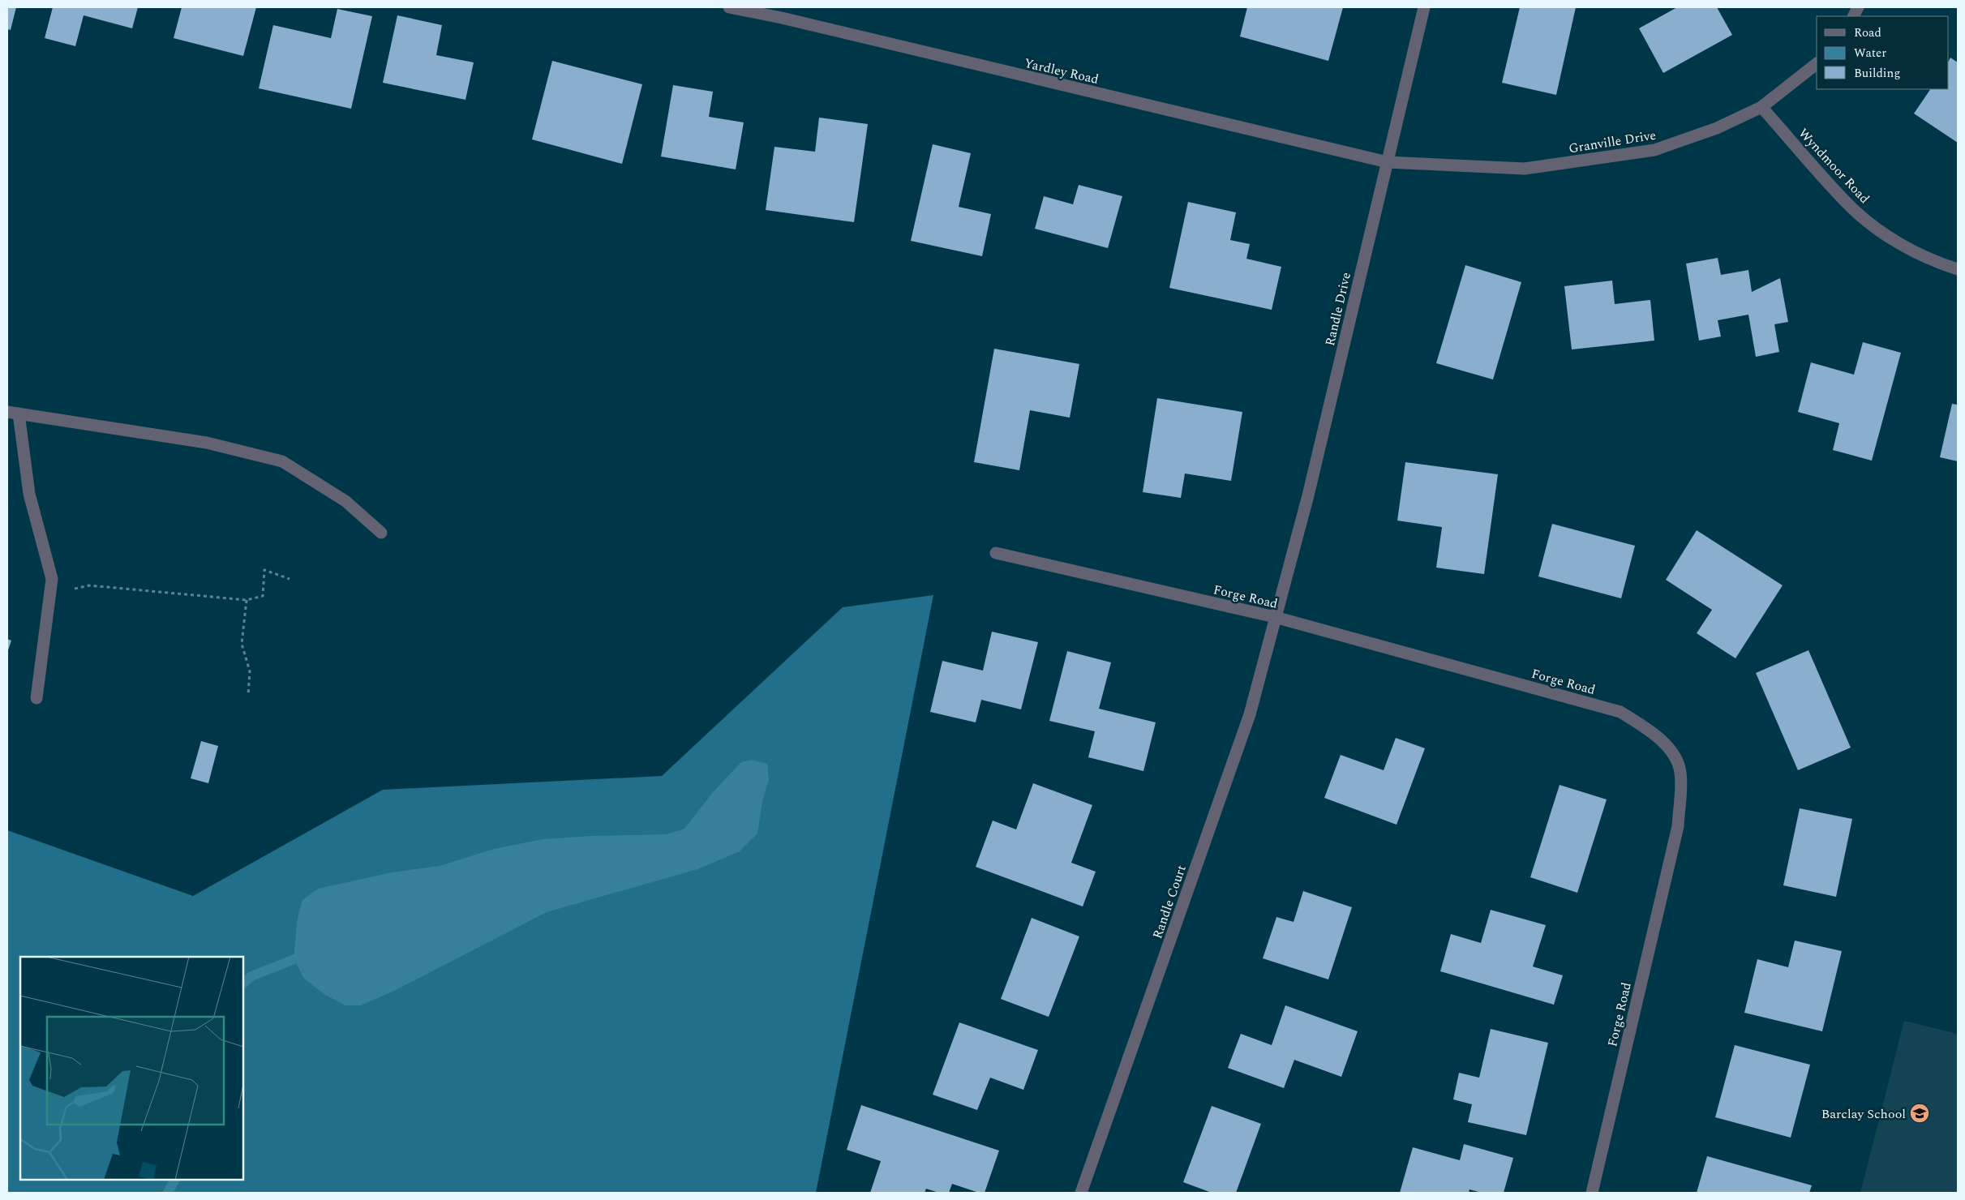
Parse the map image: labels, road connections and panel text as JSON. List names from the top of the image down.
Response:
{
  "streets": {
    "street": [
      "Yardley Road",
      "Granville Drive",
      "Wyndmoor Road",
      "Randle Drive",
      "Forge Road",
      "Randle Court"
    ]
  },
  "crossings": [
    ["Yardley Road", "Granville Drive"],
    ["Yardley Road", "Randle Drive"],
    ["Granville Drive", "Wyndmoor Road"],
    ["Granville Drive", "Randle Drive"],
    ["Randle Drive", "Forge Road"],
    ["Randle Drive", "Randle Court"],
    ["Forge Road", "Randle Court"]
  ],
  "places": {
    "school or university": ["Barclay School"]
  },
  "legend": ["Road", "Water", "Building"]
}
